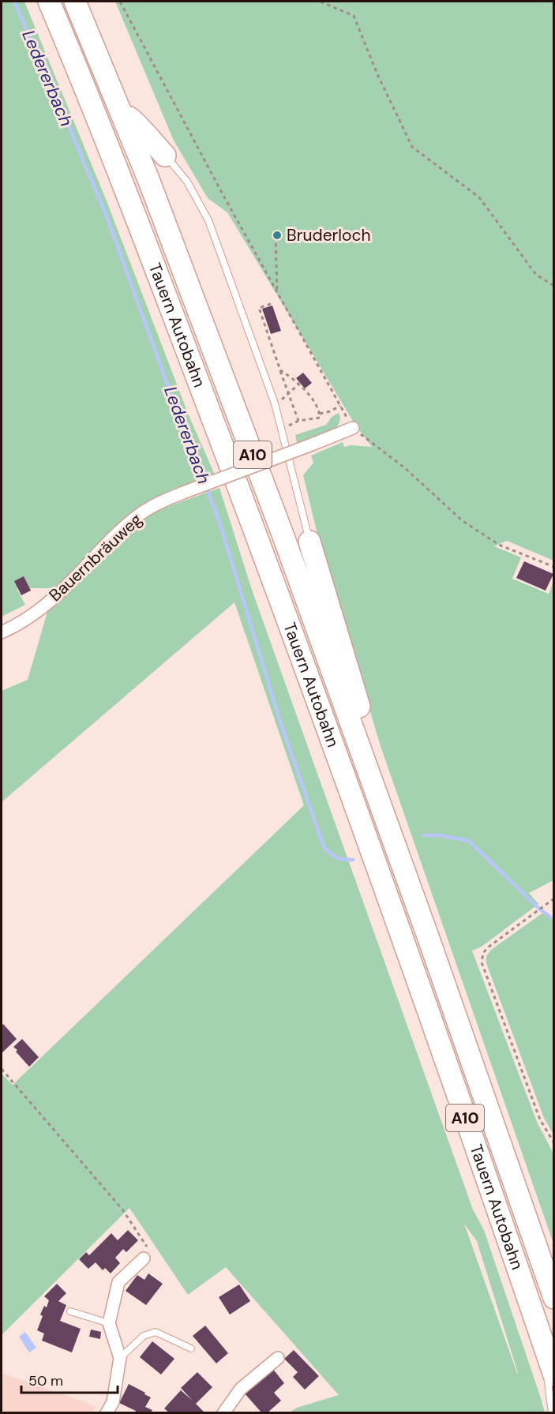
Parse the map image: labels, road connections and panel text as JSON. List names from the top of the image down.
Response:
{
  "streets": {
    "highway": ["Tauern Autobahn", "A10"],
    "street": ["Bauernbräuweg"]
  },
  "water": ["Ledererbach"],
  "places": ["Bruderloch"],
  "scale_bar": "50 m"
}
